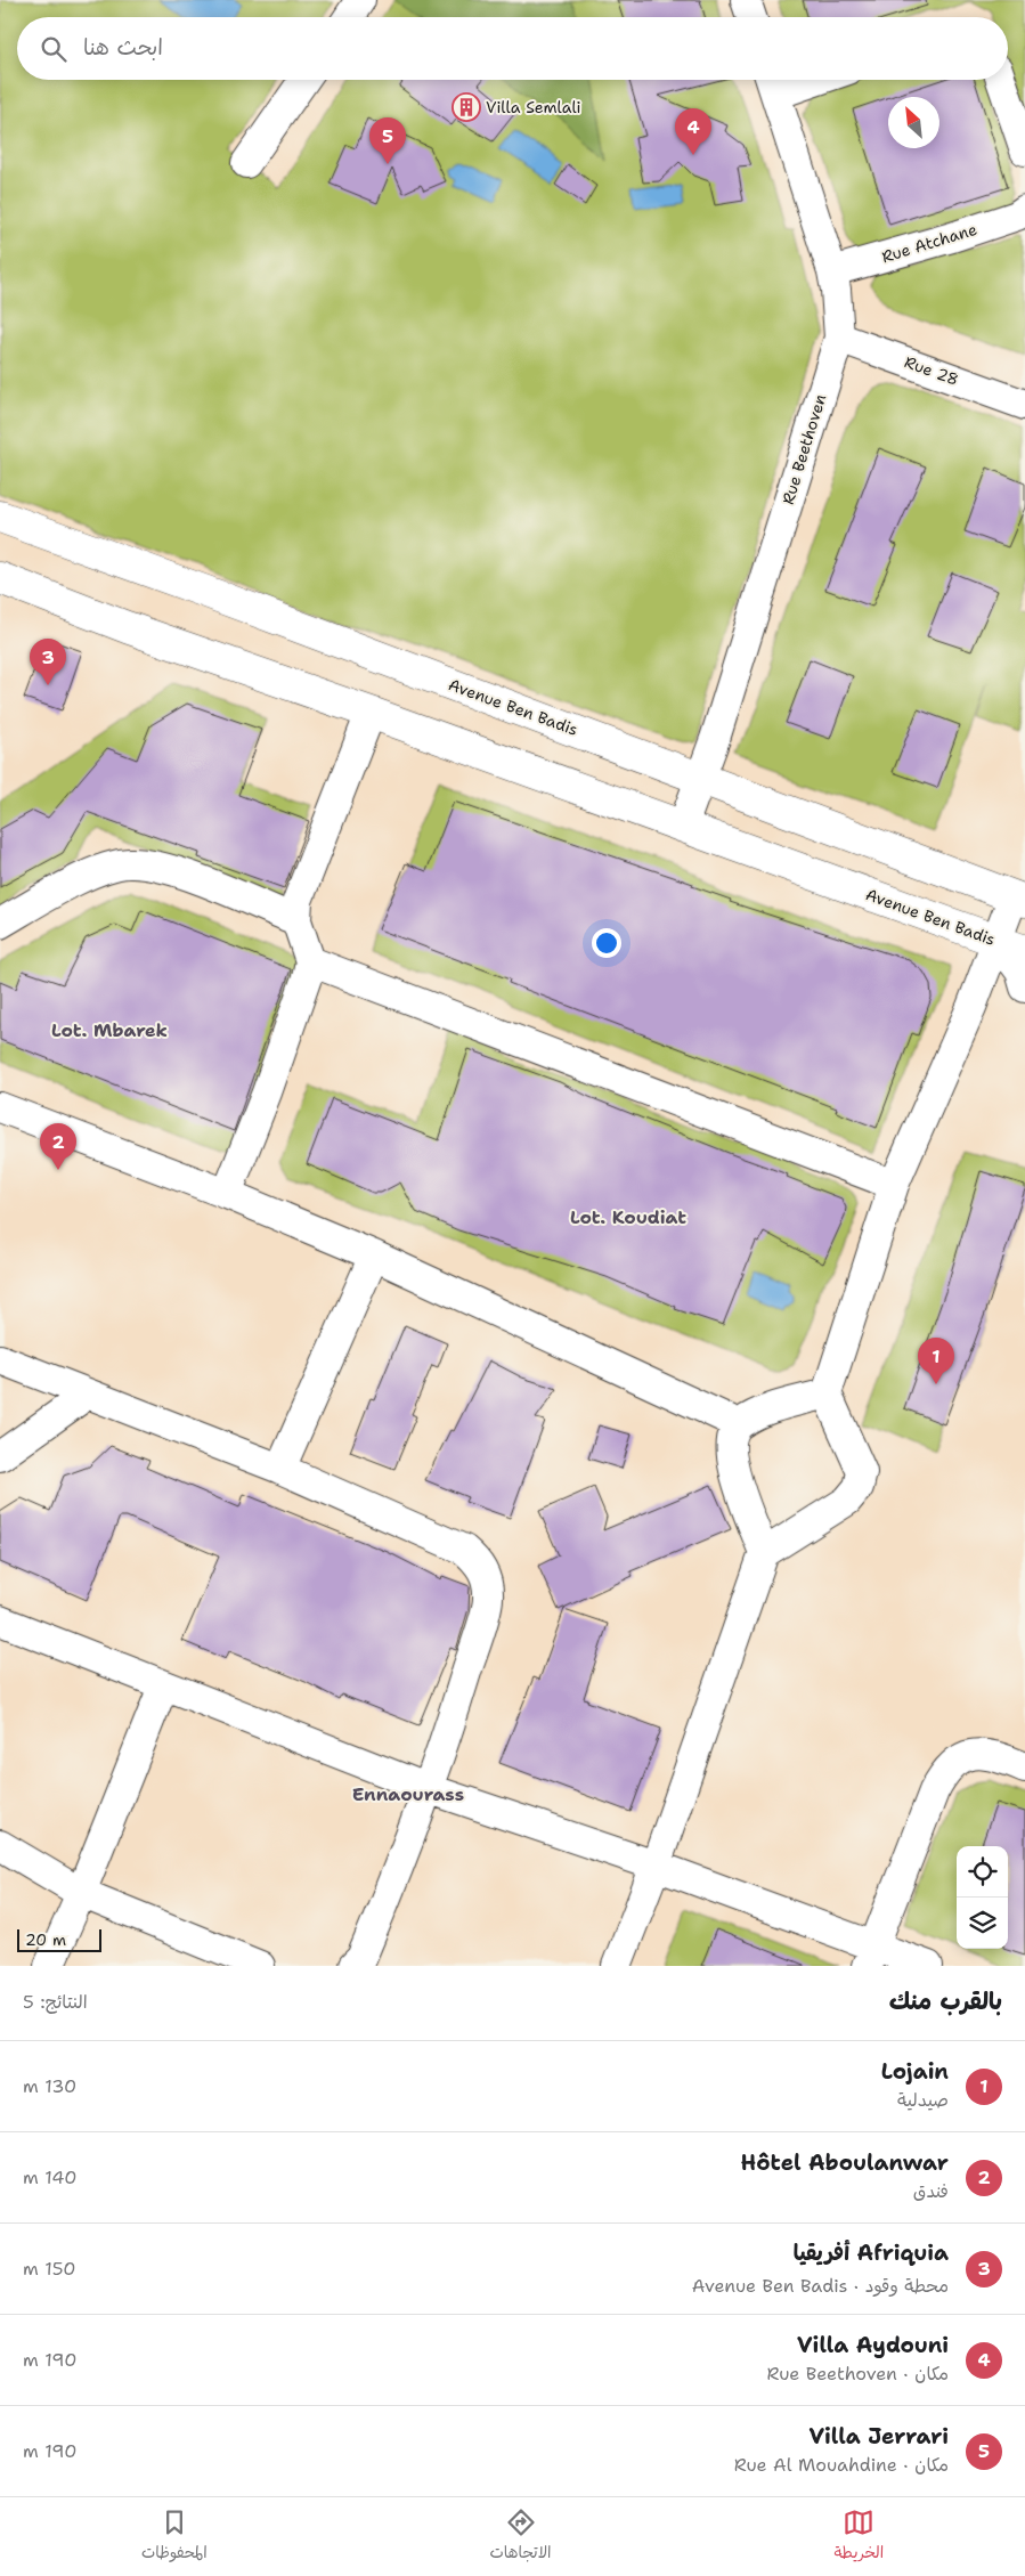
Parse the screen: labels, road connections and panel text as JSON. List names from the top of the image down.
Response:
{
  "streets": {
    "main road": ["Avenue Ben Badis"],
    "street": ["Rue Atchane", "Rue 28", "Rue Beethoven"]
  },
  "crossings": [
    ["Rue Atchane", "Rue Beethoven"],
    ["Rue 28", "Rue Beethoven"],
    ["Rue Beethoven", "Avenue Ben Badis"]
  ],
  "districts": ["Lot. Mbarek", "Lot. Koudiat", "Ennaourass"],
  "places": {
    "building": ["Villa Semlali"]
  },
  "scale_bar": "20 m",
  "north": "top left",
  "page": {
    "search": "ابحث هنا",
    "pins": [
      "4",
      "5",
      "3",
      "2",
      "1"
    ],
    "scale": "20 m",
    "heading": ["بالقرب منك", "النتائج: 5"],
    "list": [
      {
        "mark": "1",
        "name": "Lojain",
        "note": "صيدلية",
        "value": "130 m"
      },
      {
        "mark": "2",
        "name": "Hôtel Aboulanwar",
        "note": "فندق",
        "value": "140 m"
      },
      {
        "mark": "3",
        "name": "Afriquia أفريقيا",
        "note": "محطة وقود · Avenue Ben Badis",
        "value": "150 m"
      },
      {
        "mark": "4",
        "name": "Villa Aydouni",
        "note": "مكان · Rue Beethoven",
        "value": "190 m"
      },
      {
        "mark": "5",
        "name": "Villa Jerrari",
        "note": "مكان · Rue Al Mouahdine",
        "value": "190 m"
      }
    ],
    "nav": ["الخريطة", "الاتجاهات", "المحفوظات"]
  }
}
